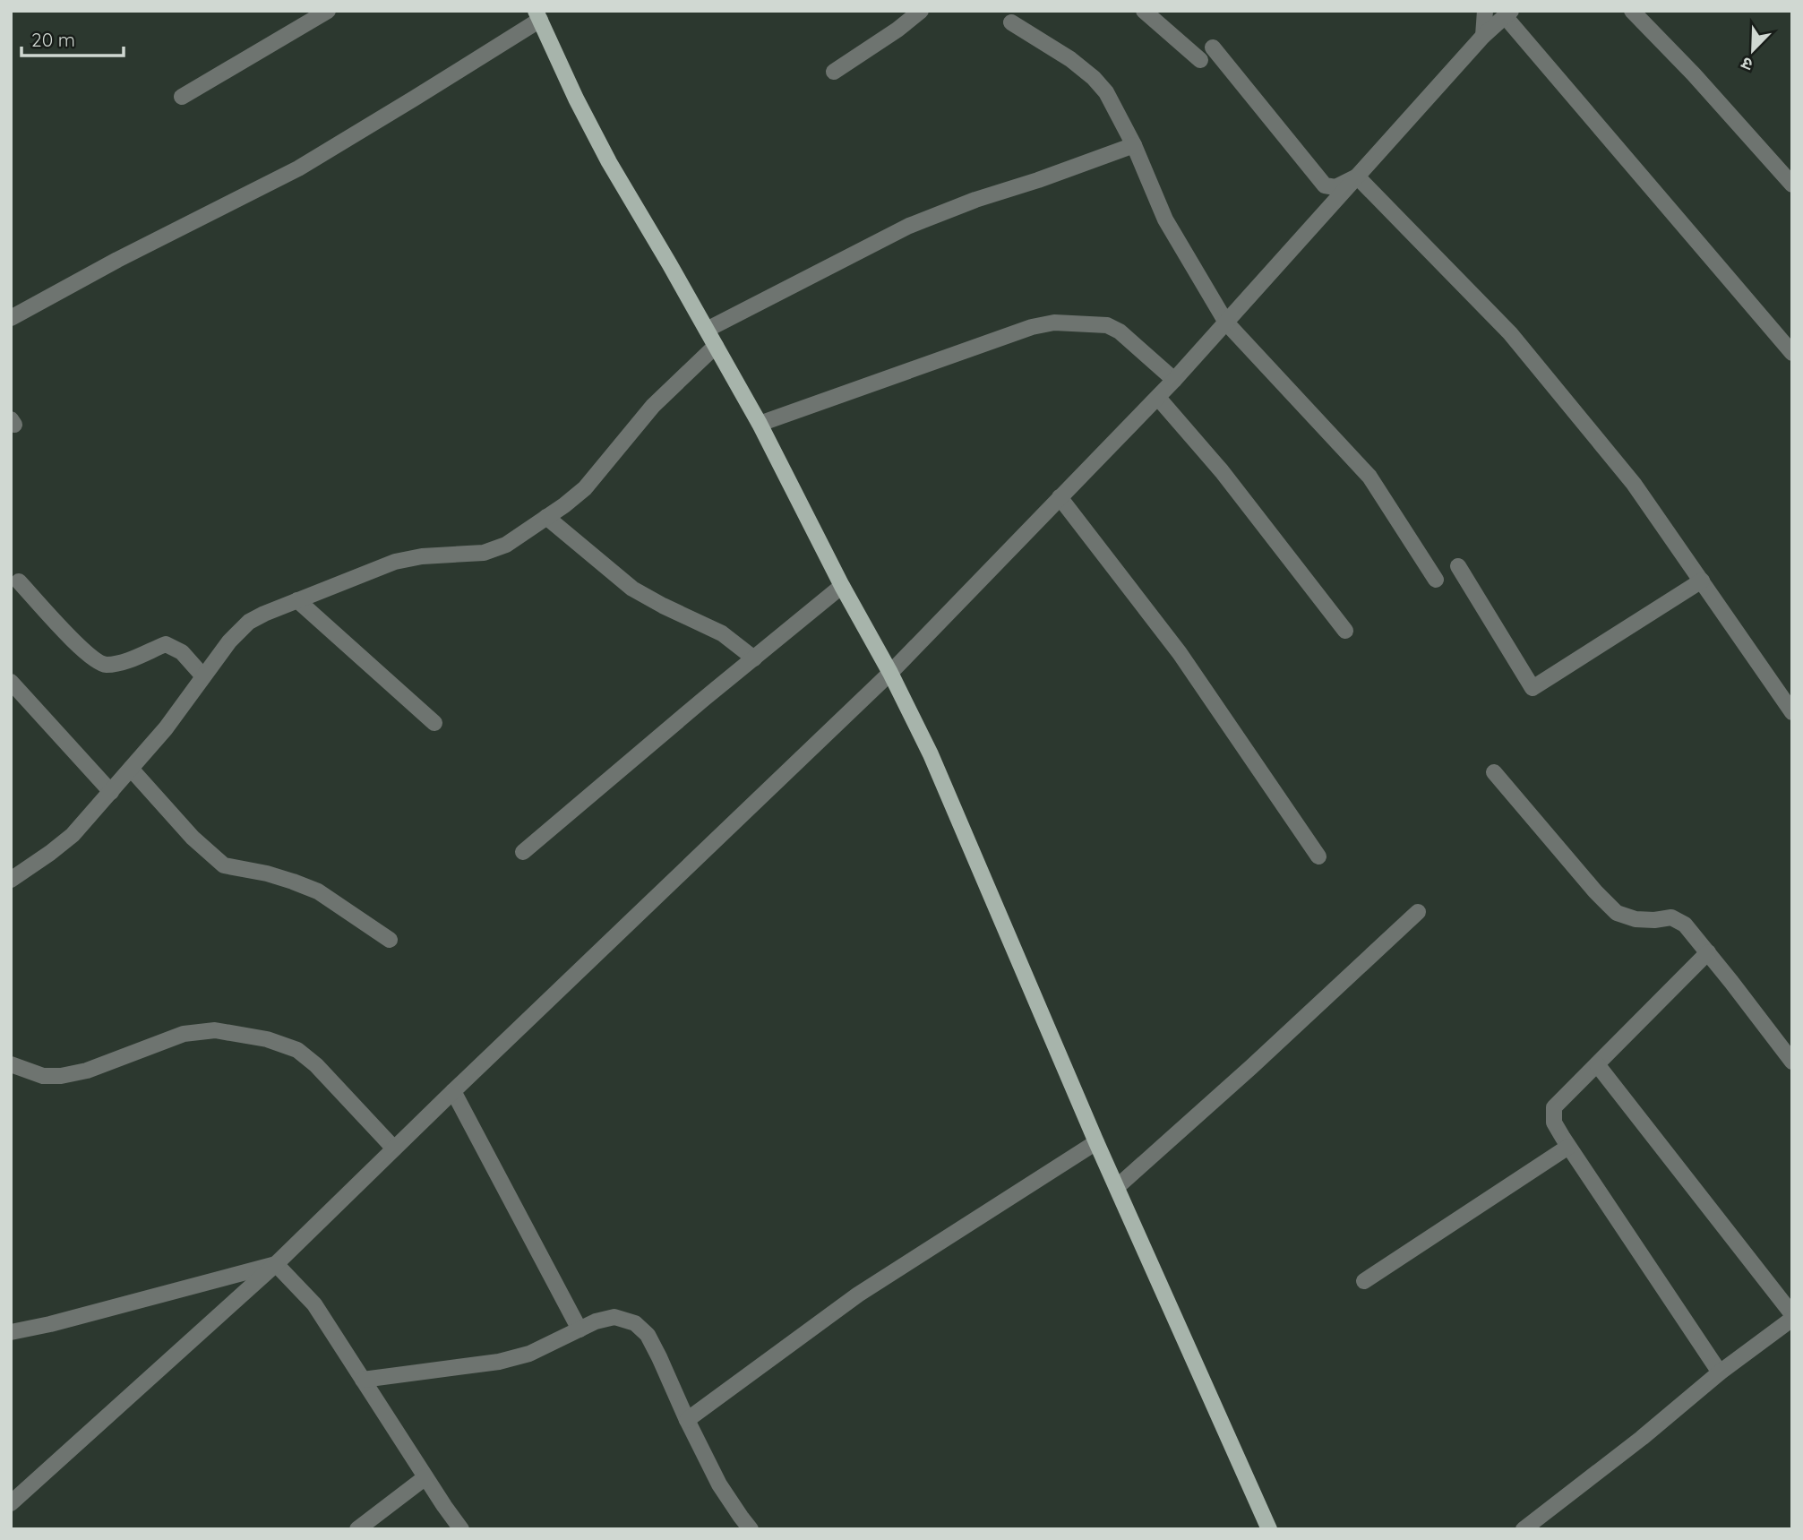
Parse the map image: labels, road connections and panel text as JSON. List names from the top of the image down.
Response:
{
  "scale_bar": "20 m",
  "north": "bottom left"
}
